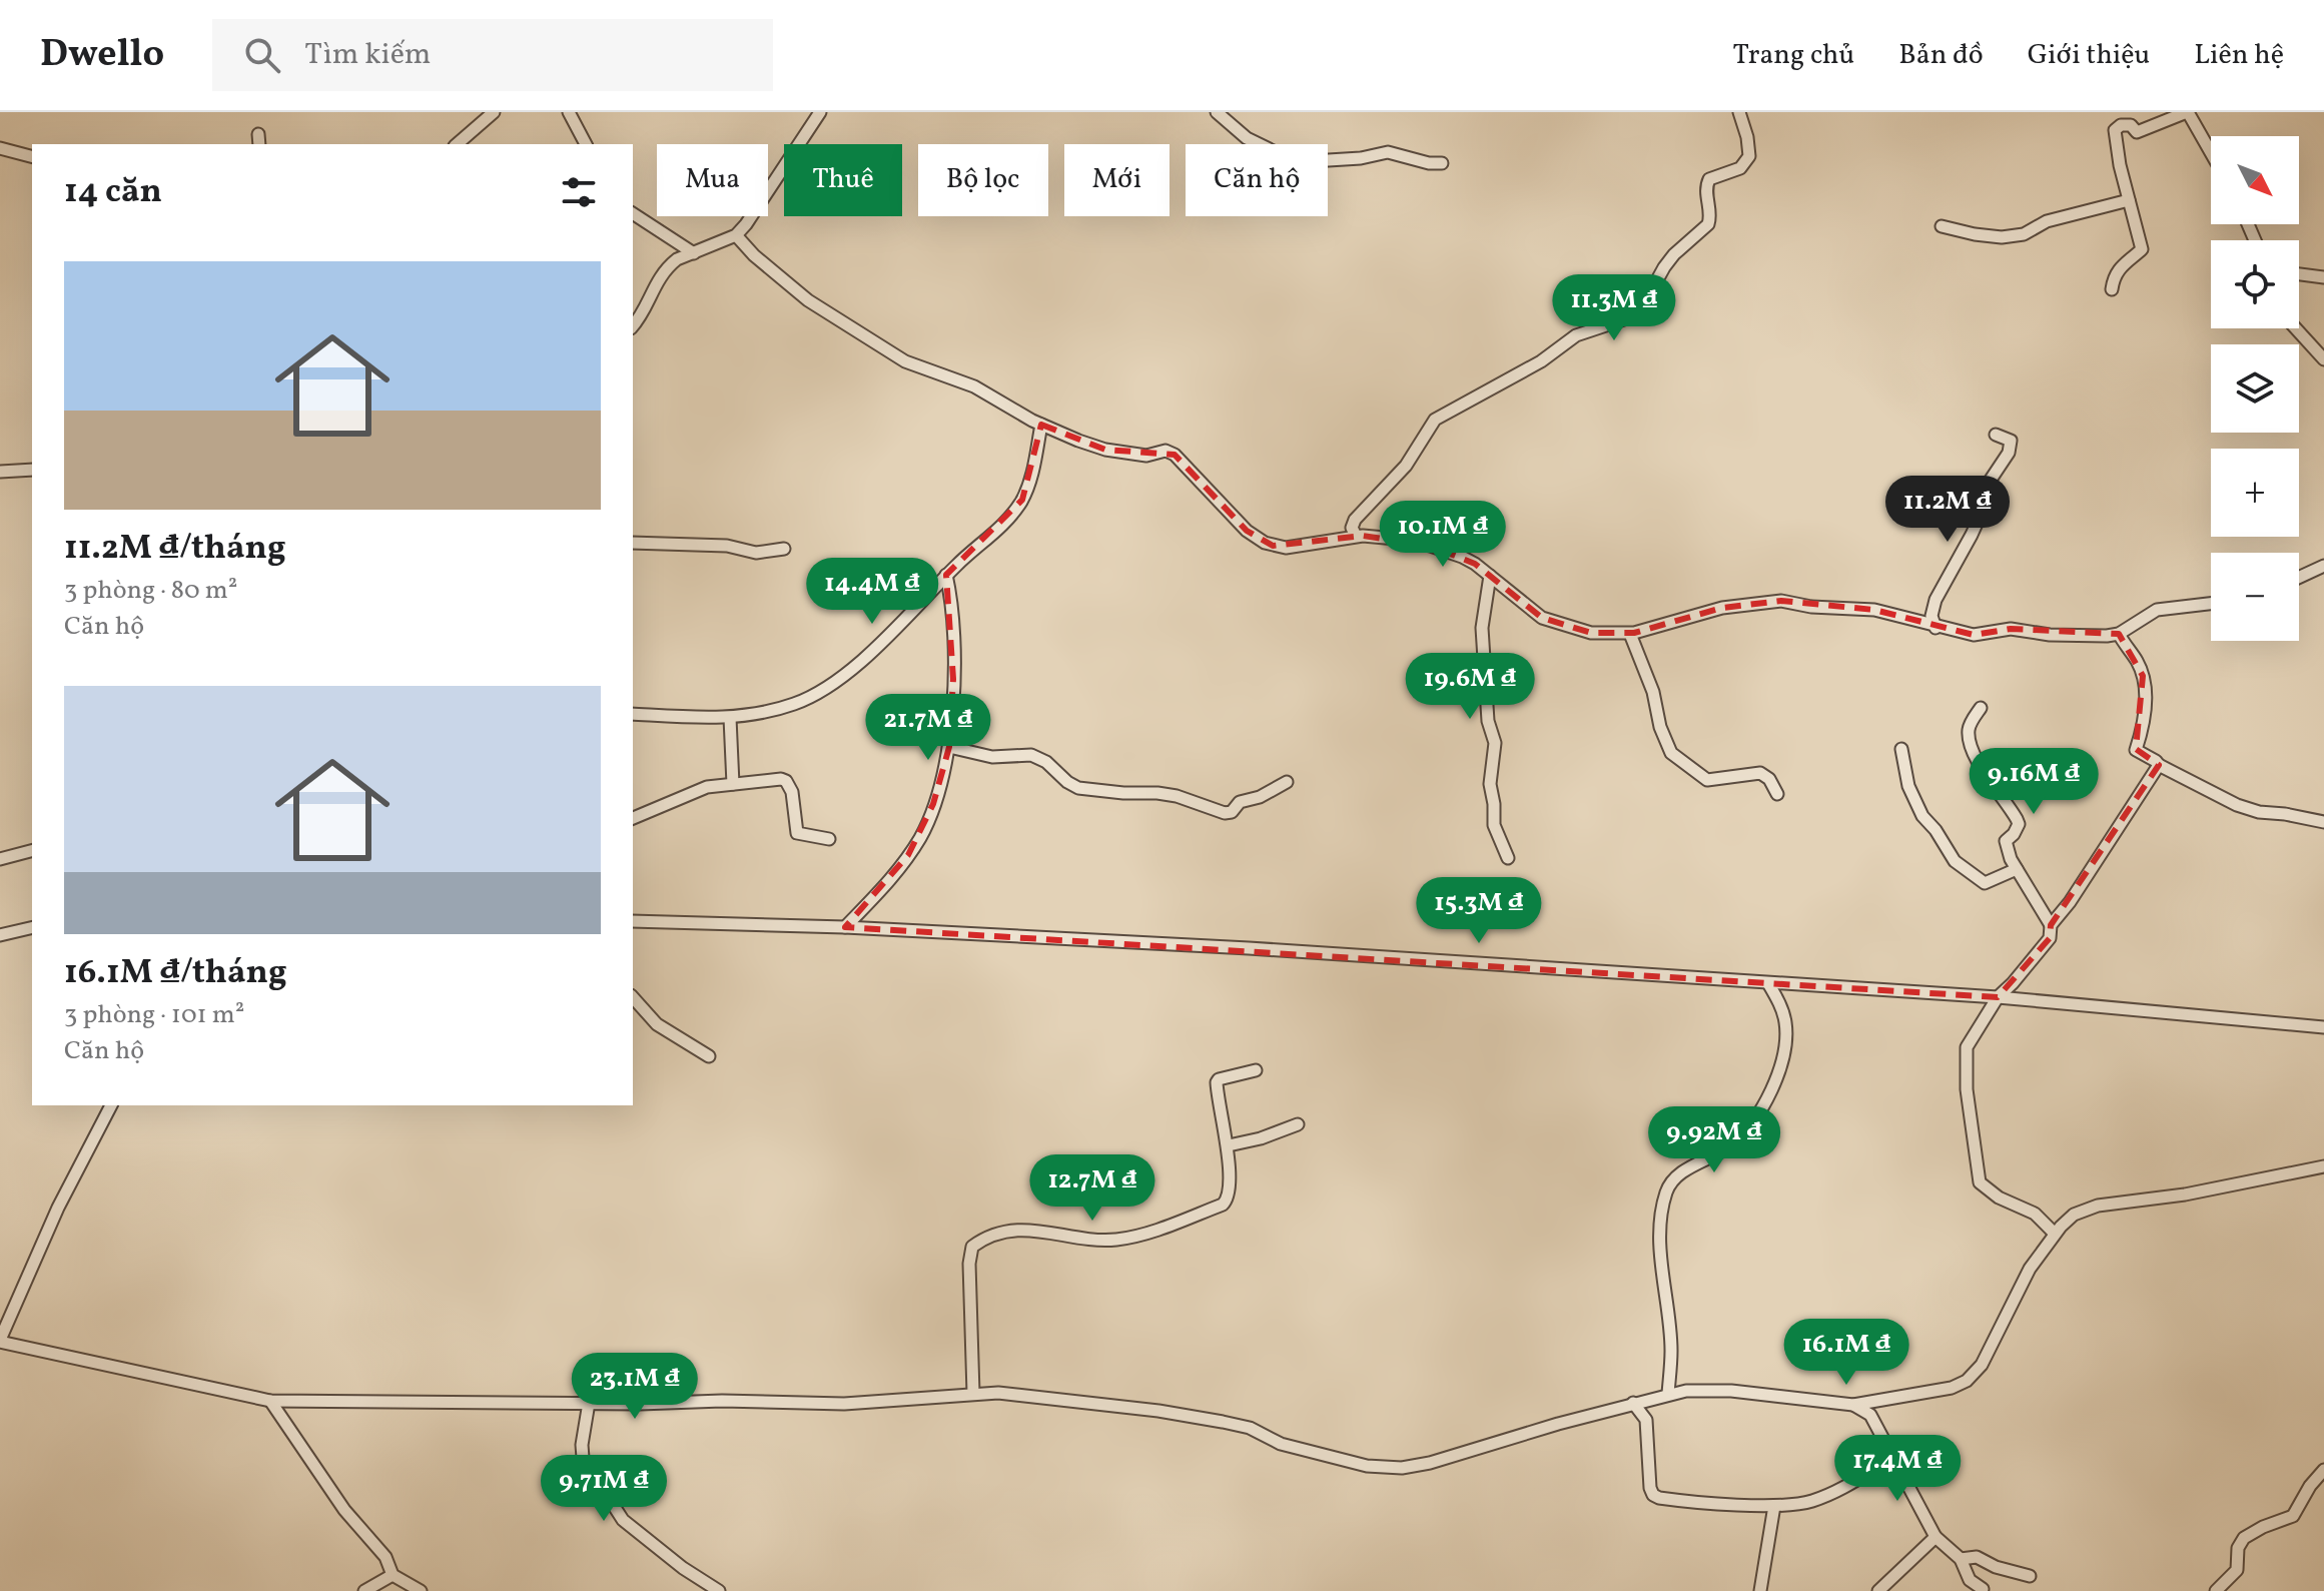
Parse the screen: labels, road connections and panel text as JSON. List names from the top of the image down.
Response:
{
  "north": "bottom right",
  "page": {
    "header": "Dwello",
    "search": "Tìm kiếm",
    "nav": [
      "Trang chủ",
      "Bản đồ",
      "Giới thiệu",
      "Liên hệ"
    ],
    "map_buttons": ["+", "−"],
    "chip": [
      "Mua",
      "Thuê",
      "Bộ lọc",
      "Mới",
      "Căn hộ"
    ],
    "heading": "14 căn",
    "list": [
      {
        "name": "11.2M ₫/tháng",
        "note": "3 phòng · 80 m² · Căn hộ"
      },
      {
        "name": "16.1M ₫/tháng",
        "note": "3 phòng · 101 m² · Căn hộ"
      }
    ],
    "price": [
      "11.3M ₫",
      "11.2M ₫",
      "10.1M ₫",
      "14.4M ₫",
      "19.6M ₫",
      "21.7M ₫",
      "9.16M ₫",
      "15.3M ₫",
      "9.92M ₫",
      "12.7M ₫",
      "16.1M ₫",
      "23.1M ₫",
      "17.4M ₫",
      "9.71M ₫"
    ]
  }
}
